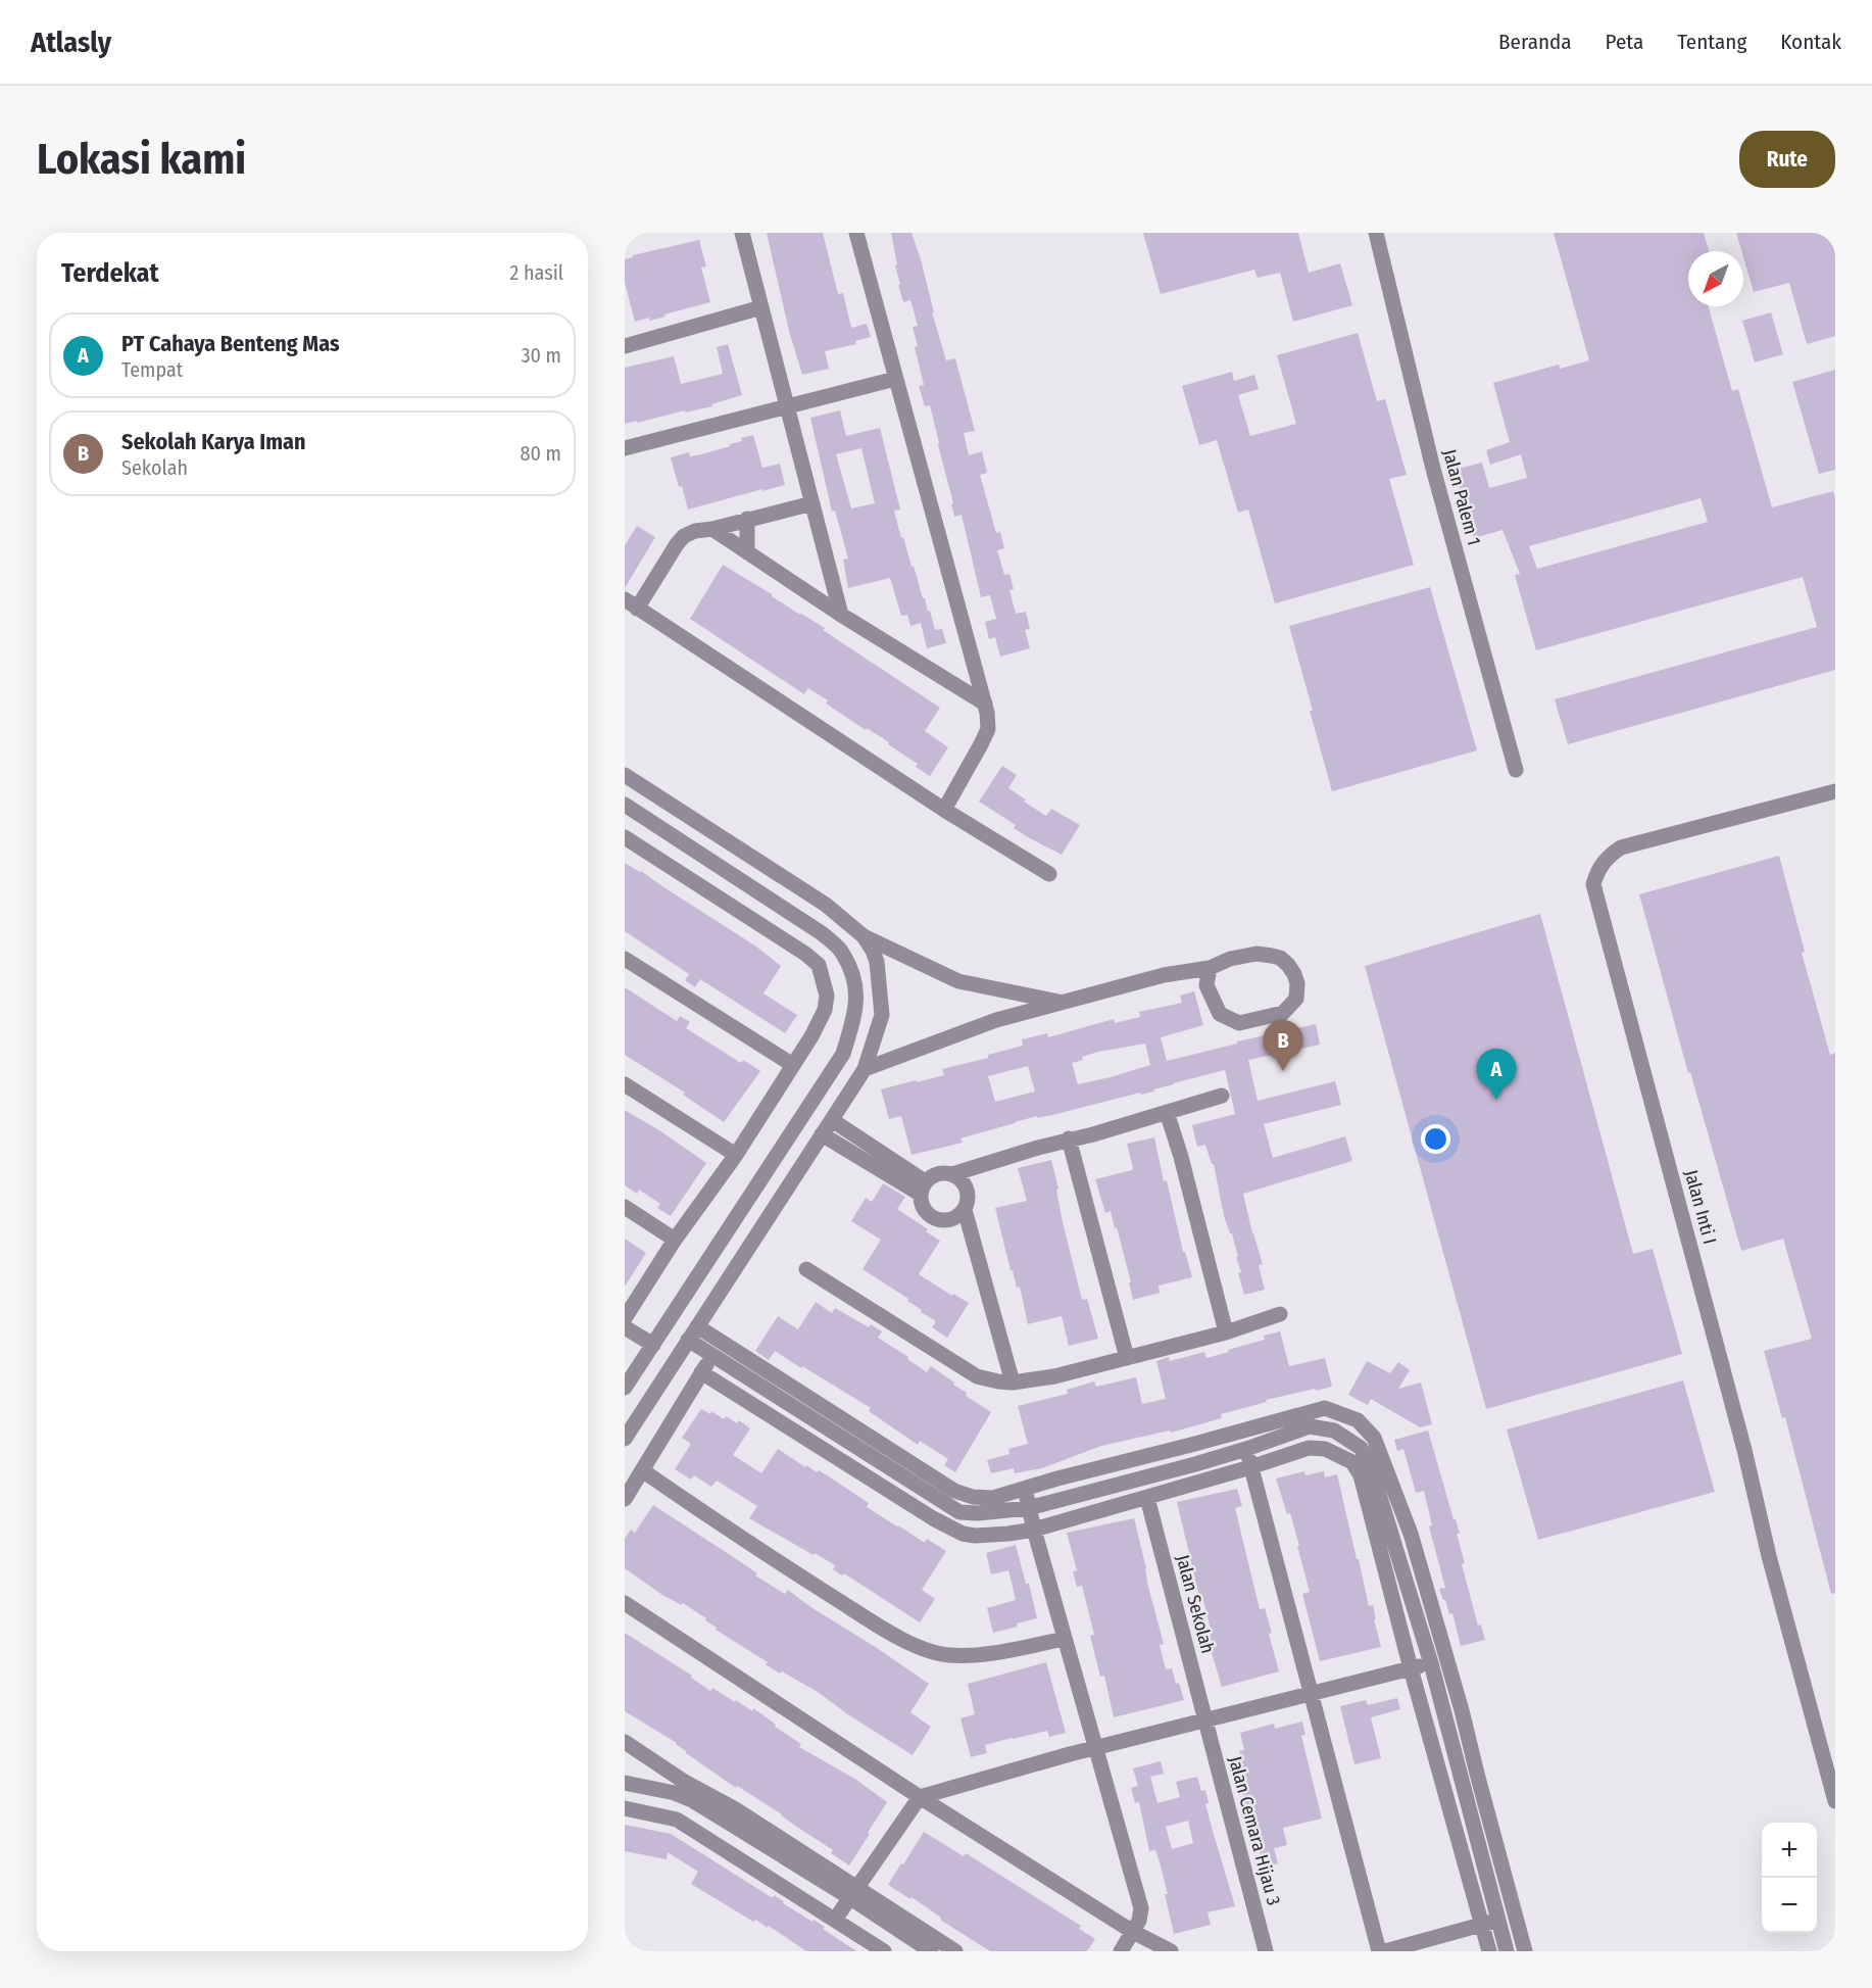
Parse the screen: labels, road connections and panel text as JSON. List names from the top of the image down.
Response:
{
  "streets": {
    "street": [
      "Jalan Palem 1",
      "Jalan Inti I",
      "Jalan Sekolah",
      "Jalan Cemara Hijau 3"
    ]
  },
  "crossings": [
    ["Jalan Sekolah", "Jalan Cemara Hijau 3"]
  ],
  "north": "bottom left",
  "page": {
    "header": "Atlasly",
    "nav": [
      "Beranda",
      "Peta",
      "Tentang",
      "Kontak"
    ],
    "buttons": "Rute",
    "title": "Lokasi kami",
    "heading": ["Terdekat", "2 hasil"],
    "list": [
      {
        "mark": "A",
        "name": "PT Cahaya Benteng Mas",
        "note": "Tempat",
        "value": "30 m"
      },
      {
        "mark": "B",
        "name": "Sekolah Karya Iman",
        "note": "Sekolah",
        "value": "80 m"
      }
    ],
    "pins": ["B", "A"],
    "map_buttons": ["+", "−"]
  }
}
